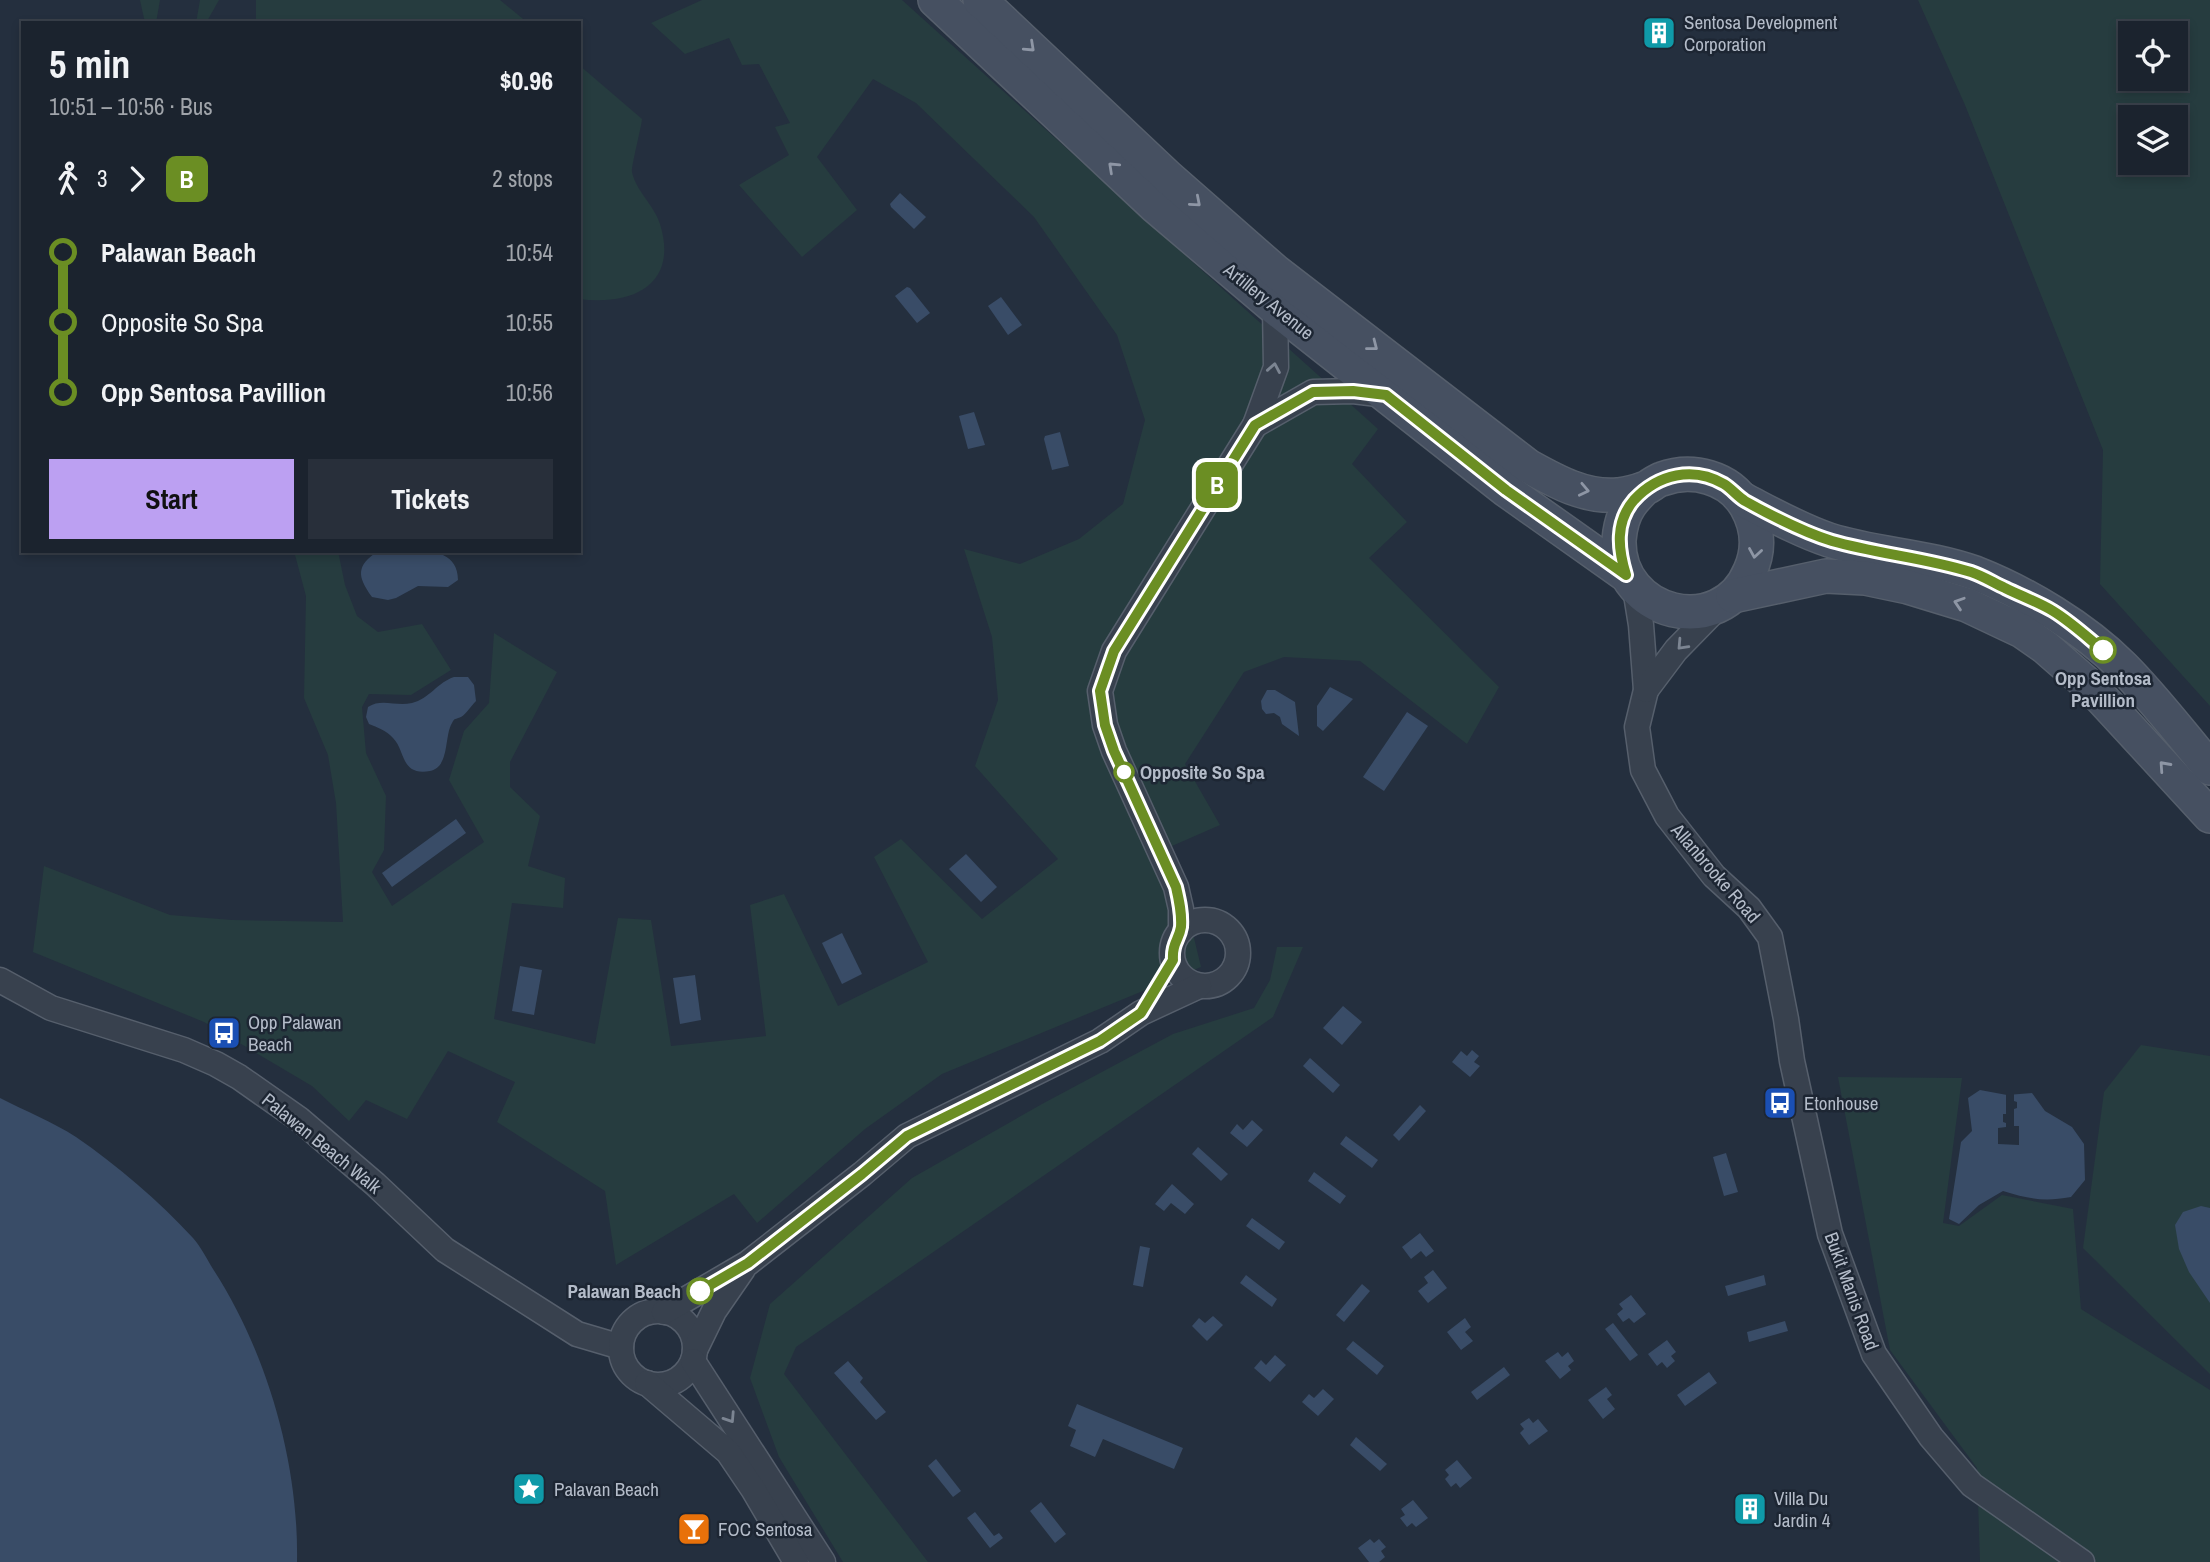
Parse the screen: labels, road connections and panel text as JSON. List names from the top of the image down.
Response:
{
  "streets": {
    "street": [
      "Artillery Avenue",
      "Allanbrooke Road",
      "Palawan Beach Walk",
      "Bukit Manis Road"
    ]
  },
  "crossings": [
    ["Artillery Avenue", "Allanbrooke Road"],
    ["Allanbrooke Road", "Bukit Manis Road"]
  ],
  "places": {
    "building": ["Sentosa Development Corporation", "Villa Du Jardin 4"],
    "other": ["Opp Sentosa Pavillion", "Opposite So Spa", "Palawan Beach"],
    "bus stop": ["Opp Palawan Beach", "Etonhouse"],
    "place": ["Palavan Beach"],
    "bar": ["FOC Sentosa"]
  },
  "lines": ["bus line B"],
  "page": {
    "on_map": "B",
    "heading": ["5 min", "10:51 – 10:56 · Bus", "$0.96"],
    "legs": ["3", "B", "2 stops"],
    "list": [
      {
        "name": "Palawan Beach",
        "value": "10:54"
      },
      {
        "name": "Opposite So Spa",
        "value": "10:55"
      },
      {
        "name": "Opp Sentosa Pavillion",
        "value": "10:56"
      }
    ],
    "buttons": ["Start", "Tickets"]
  }
}
